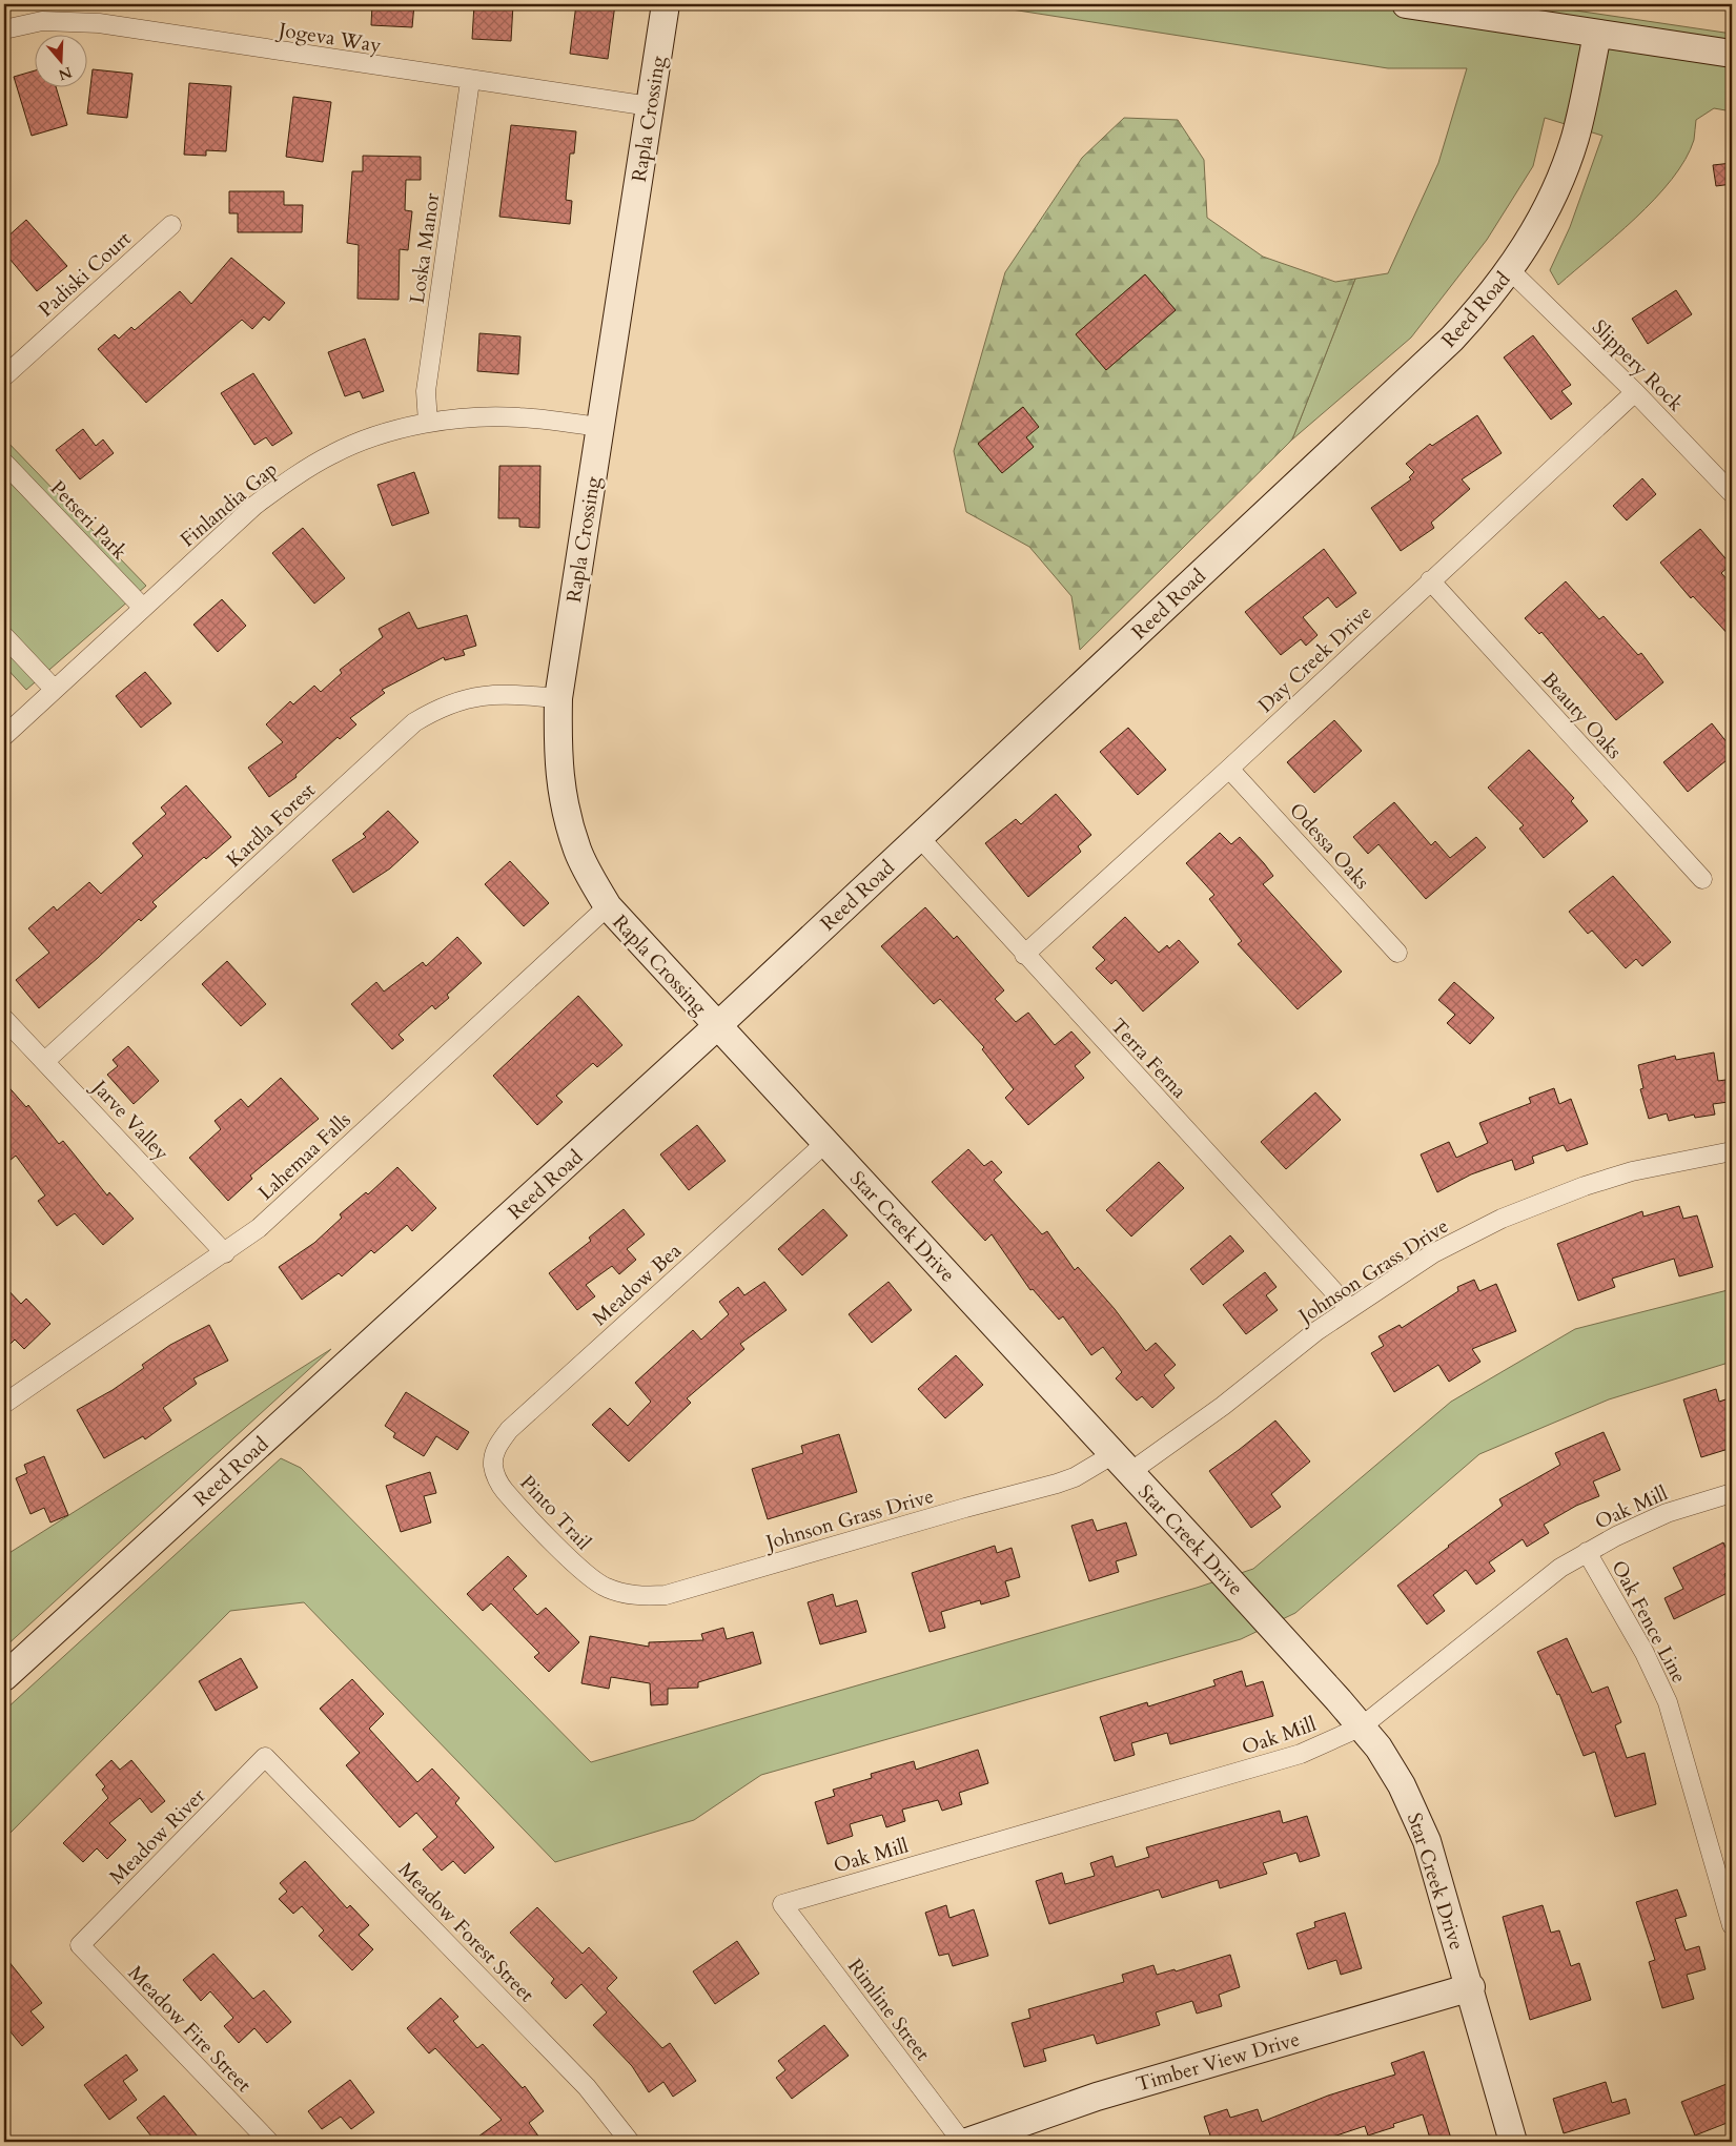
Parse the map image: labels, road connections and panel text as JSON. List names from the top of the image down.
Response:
{
  "streets": {
    "street": [
      "Jogeva Way",
      "Rapla Crossing",
      "Loska Manor",
      "Padiski Court",
      "Reed Road",
      "Slippery Rock",
      "Finlandia Gap",
      "Petseri Park",
      "Day Creek Drive",
      "Beauty Oaks",
      "Kardla Forest",
      "Odessa Oaks",
      "Terra Ferna",
      "Jarve Valley",
      "Lahemaa Falls",
      "Star Creek Drive",
      "Johnson Grass Drive",
      "Meadow Bea",
      "Oak Mill",
      "Pinto Trail",
      "Oak Fence Line",
      "Meadow River",
      "Meadow Forest Street",
      "Rimline Street",
      "Meadow Fire Street",
      "Timber View Drive"
    ]
  },
  "crossings": [
    ["Jogeva Way", "Rapla Crossing"],
    ["Jogeva Way", "Loska Manor"],
    ["Rapla Crossing", "Reed Road"],
    ["Rapla Crossing", "Finlandia Gap"],
    ["Rapla Crossing", "Kardla Forest"],
    ["Rapla Crossing", "Lahemaa Falls"],
    ["Rapla Crossing", "Star Creek Drive"],
    ["Loska Manor", "Finlandia Gap"],
    ["Reed Road", "Slippery Rock"],
    ["Reed Road", "Terra Ferna"],
    ["Reed Road", "Star Creek Drive"],
    ["Slippery Rock", "Day Creek Drive"],
    ["Finlandia Gap", "Petseri Park"],
    ["Day Creek Drive", "Beauty Oaks"],
    ["Day Creek Drive", "Odessa Oaks"],
    ["Day Creek Drive", "Terra Ferna"],
    ["Kardla Forest", "Jarve Valley"],
    ["Terra Ferna", "Johnson Grass Drive"],
    ["Jarve Valley", "Lahemaa Falls"],
    ["Star Creek Drive", "Johnson Grass Drive"],
    ["Star Creek Drive", "Meadow Bea"],
    ["Star Creek Drive", "Oak Mill"],
    ["Star Creek Drive", "Timber View Drive"],
    ["Johnson Grass Drive", "Pinto Trail"],
    ["Meadow Bea", "Pinto Trail"],
    ["Oak Mill", "Oak Fence Line"],
    ["Oak Mill", "Rimline Street"],
    ["Meadow River", "Meadow Forest Street"],
    ["Meadow River", "Meadow Fire Street"]
  ],
  "north": "bottom"
}
